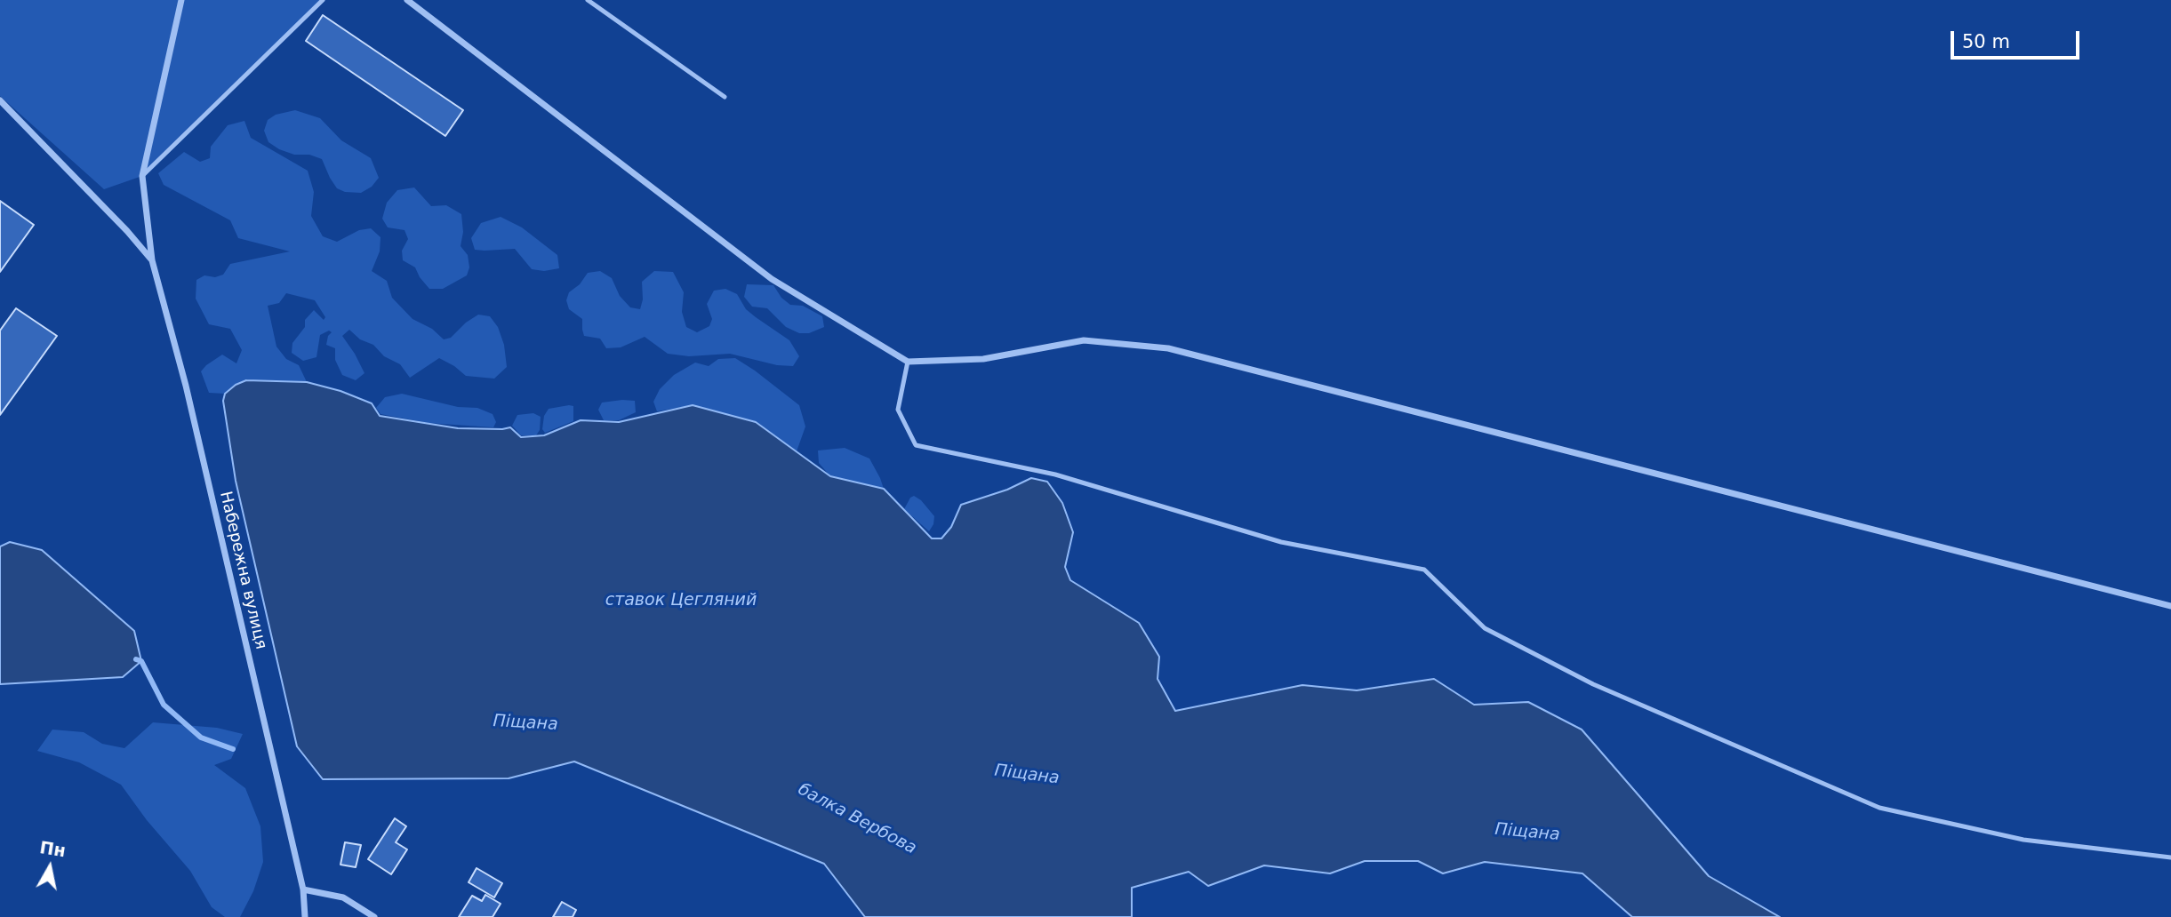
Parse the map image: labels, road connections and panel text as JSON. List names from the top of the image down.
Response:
{
  "streets": {
    "street": ["Набережна вулиця"]
  },
  "water": ["ставок Цегляний", "Піщана", "балка Вербова"],
  "scale_bar": "50 m",
  "north": "top"
}
